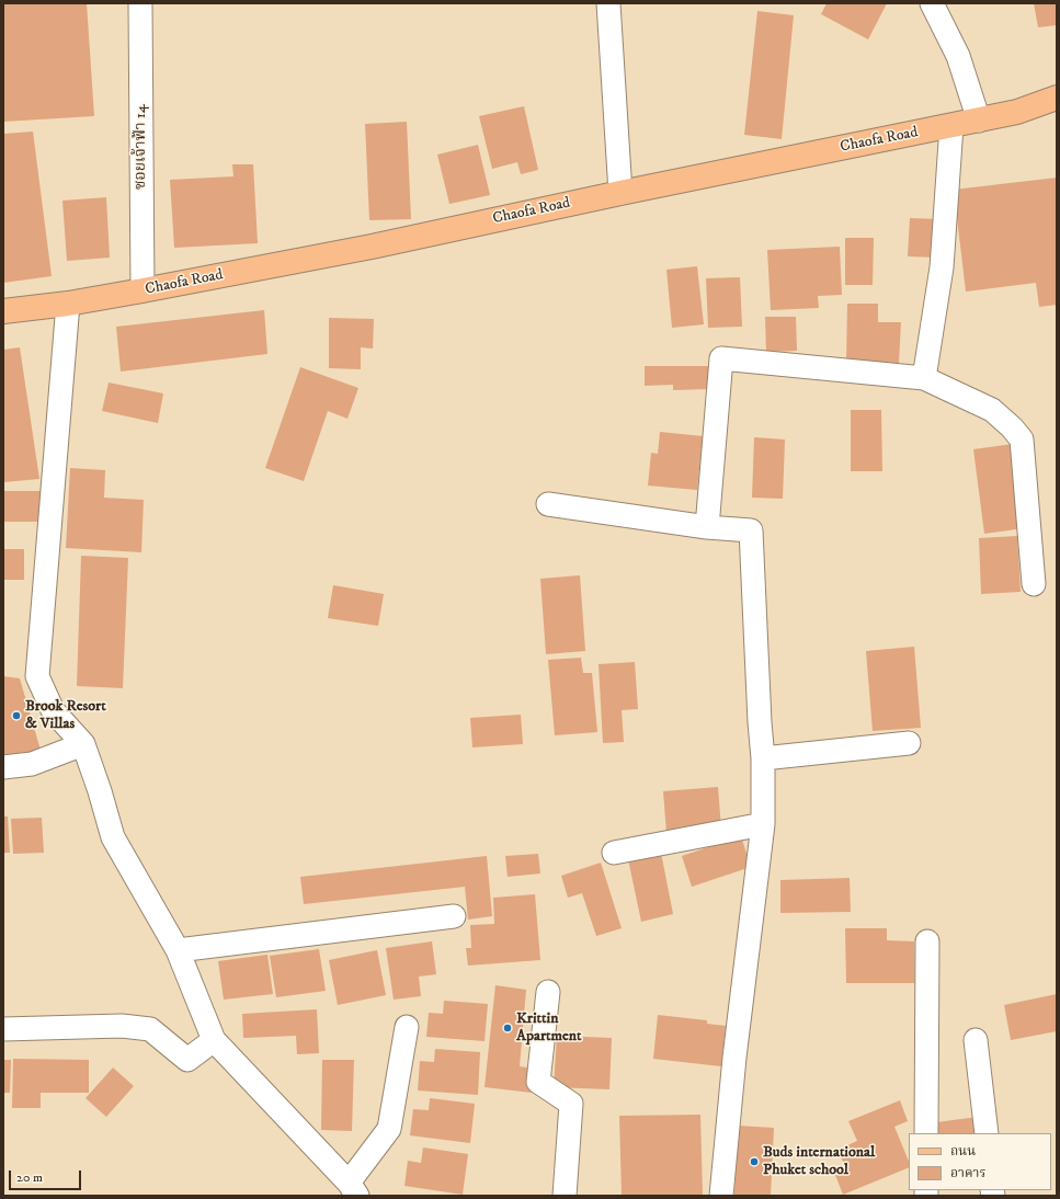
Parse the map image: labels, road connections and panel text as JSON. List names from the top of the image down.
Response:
{
  "streets": {
    "main road": ["Chaofa Road"],
    "street": ["ซอยเจ้าฟ้า 14"]
  },
  "crossings": [
    ["Chaofa Road", "ซอยเจ้าฟ้า 14"]
  ],
  "places": ["Brook Resort & Villas", "Krittin Apartment", "Buds international Phuket school"],
  "legend": ["ถนน", "อาคาร"],
  "scale_bar": "20 m"
}
